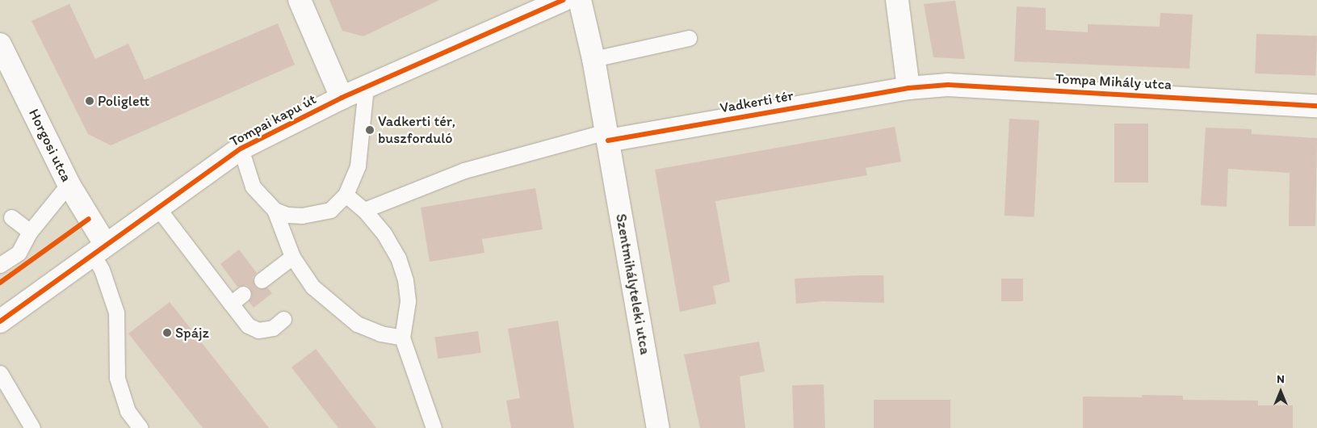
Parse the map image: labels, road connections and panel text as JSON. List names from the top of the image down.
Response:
{
  "streets": {
    "street": [
      "Tompa Mihály utca",
      "Vadkerti tér",
      "Tompai kapu út",
      "Horgosi utca",
      "Szentmihályteleki utca"
    ]
  },
  "crossings": [
    ["Tompa Mihály utca", "Vadkerti tér"],
    ["Vadkerti tér", "Szentmihályteleki utca"],
    ["Tompai kapu út", "Horgosi utca"]
  ],
  "places": ["Poliglett", "Vadkerti tér, buszforduló", "Spájz"],
  "north": "top"
}
